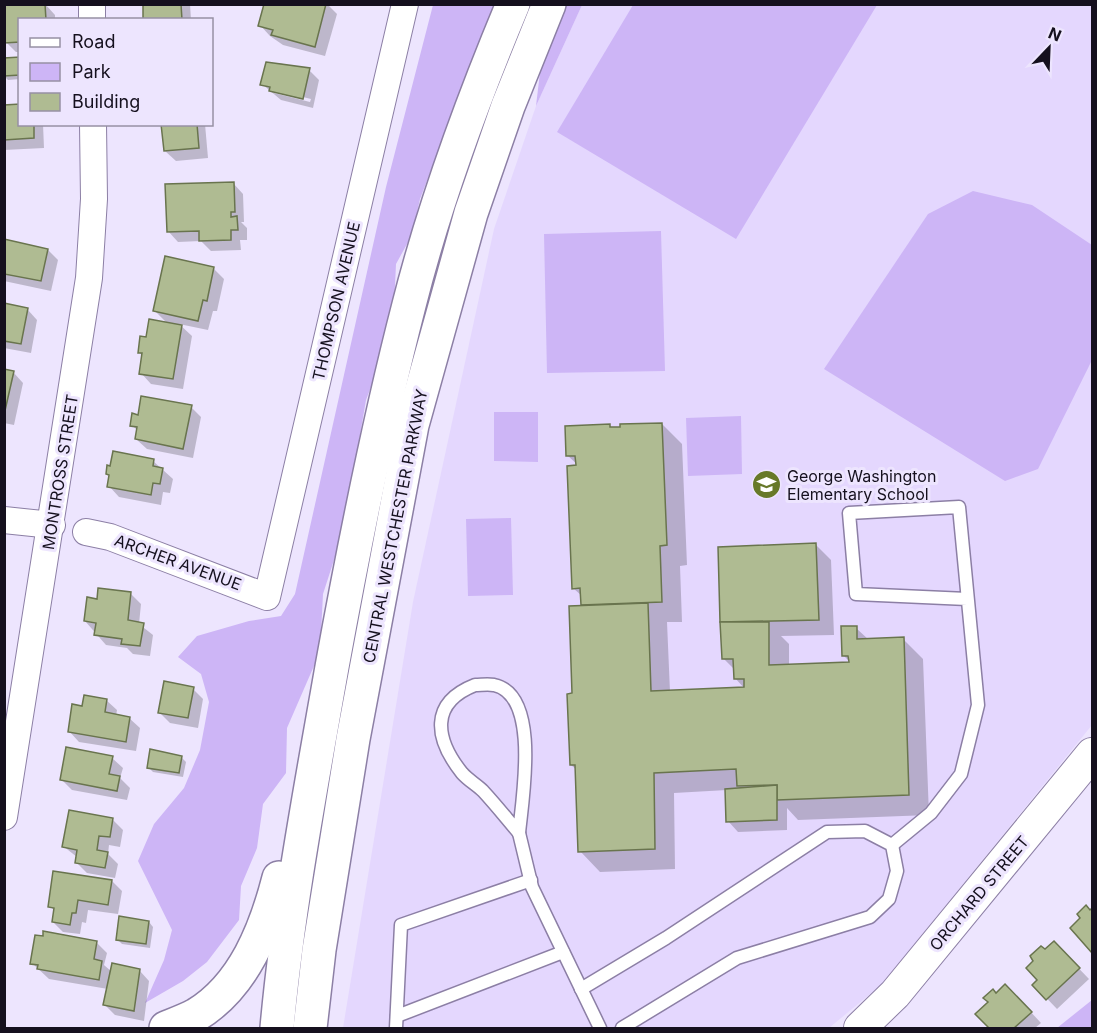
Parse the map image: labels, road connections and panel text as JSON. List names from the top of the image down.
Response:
{
  "streets": {
    "main road": ["CENTRAL WESTCHESTER PARKWAY"],
    "street": [
      "THOMPSON AVENUE",
      "MONTROSS STREET",
      "ARCHER AVENUE",
      "ORCHARD STREET"
    ]
  },
  "crossings": [
    ["THOMPSON AVENUE", "ARCHER AVENUE"]
  ],
  "places": {
    "school or university": ["George Washington Elementary School"]
  },
  "legend": ["Road", "Park", "Building"],
  "north": "top right"
}
